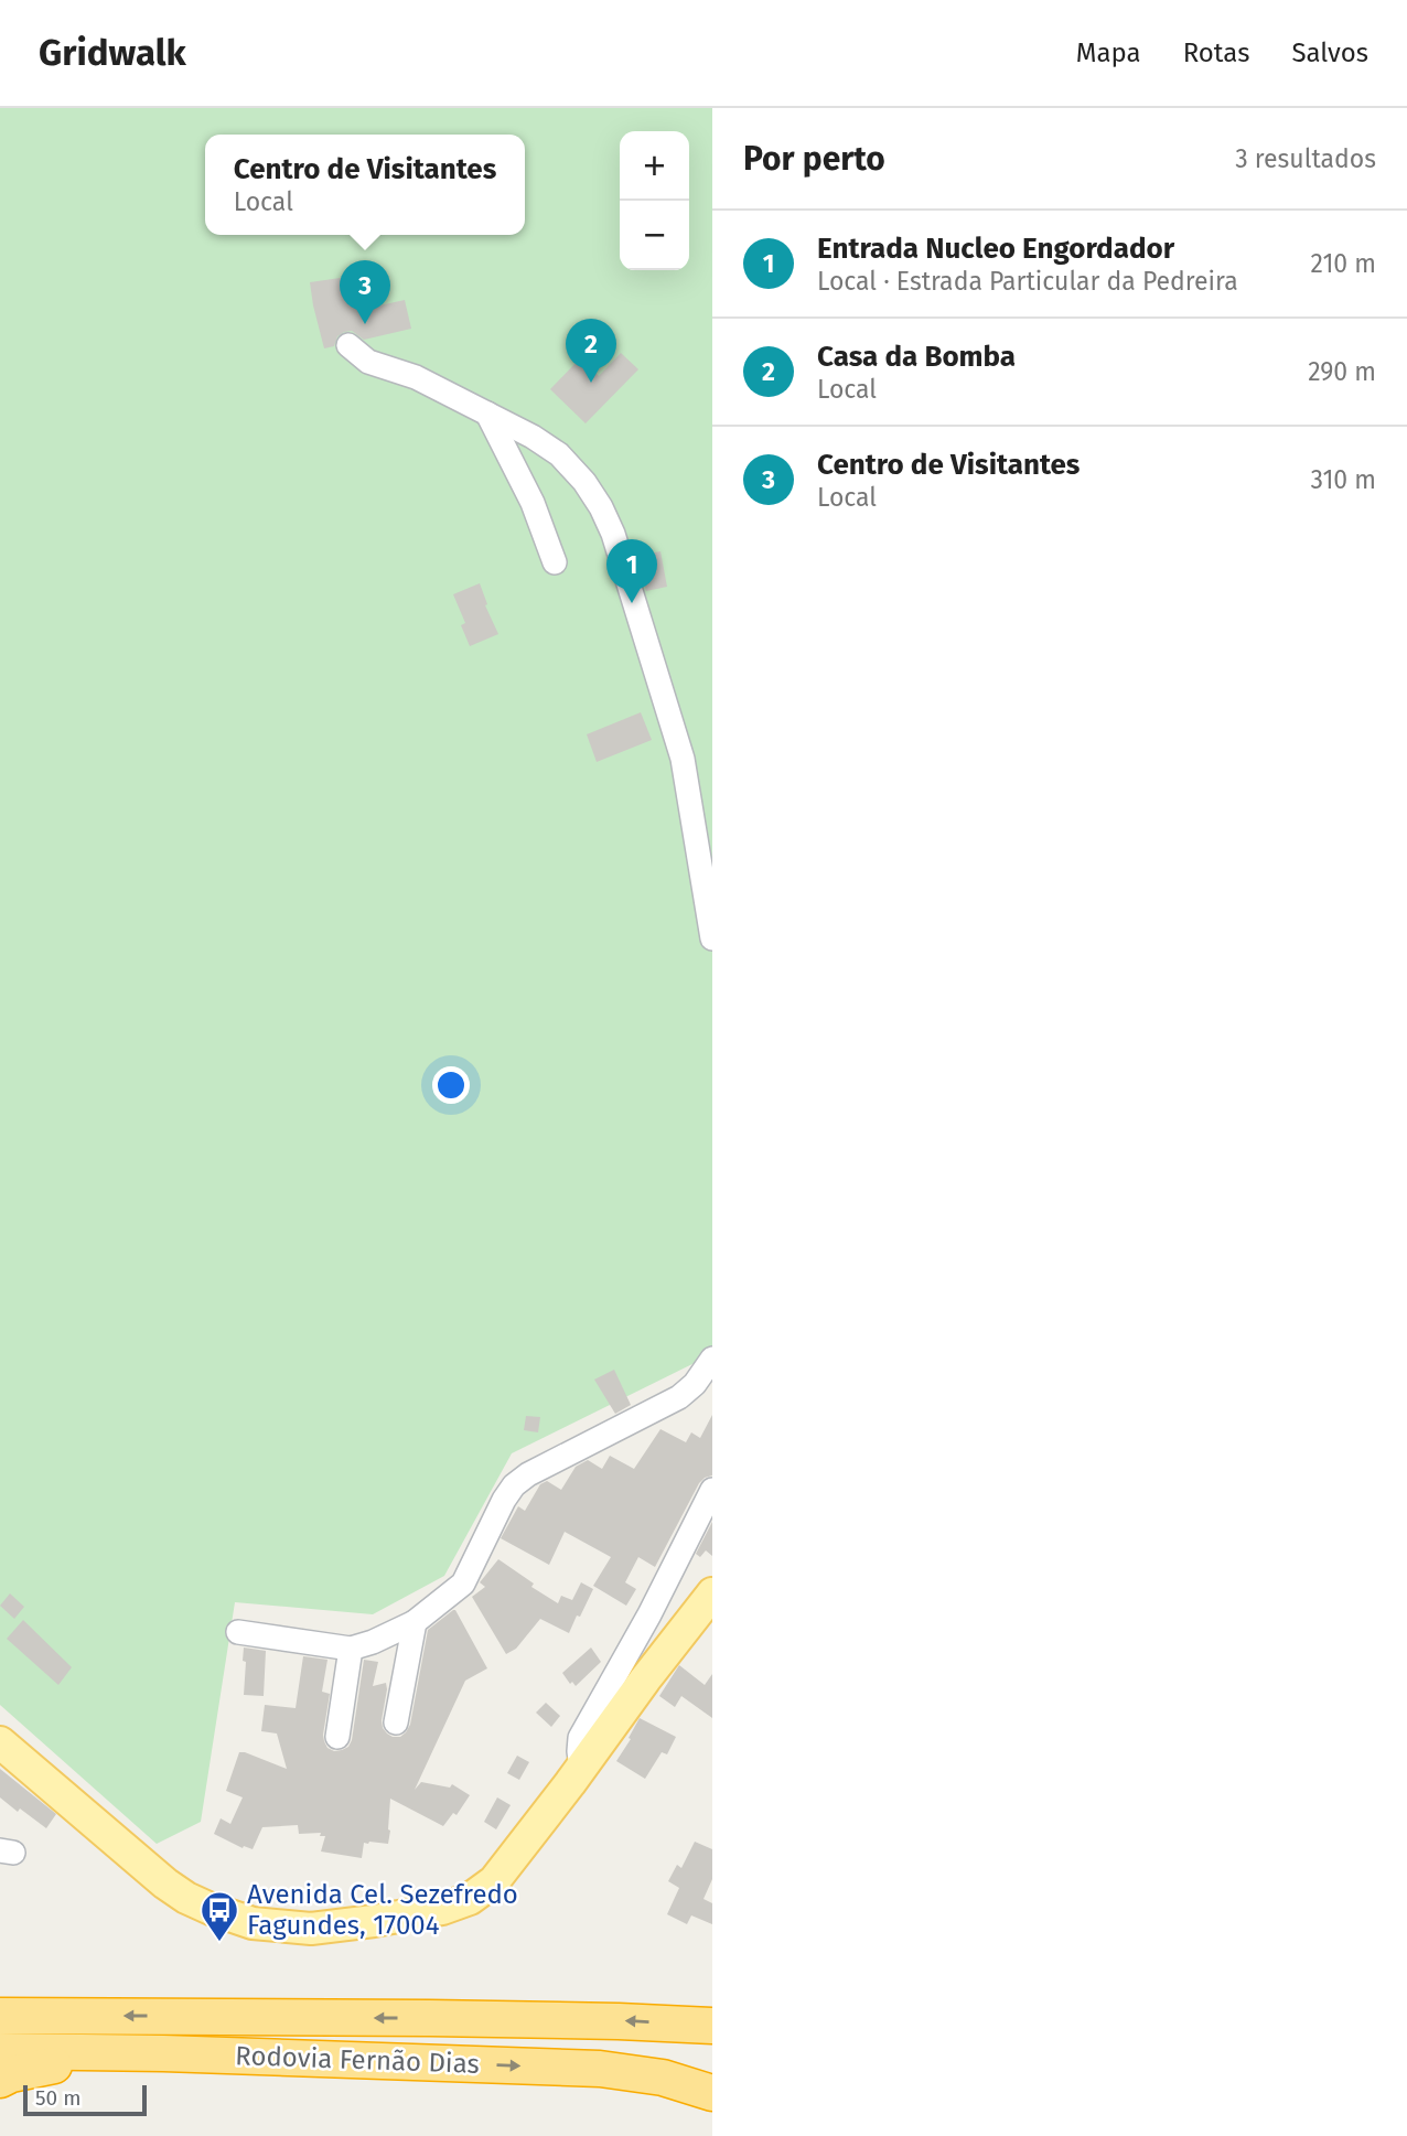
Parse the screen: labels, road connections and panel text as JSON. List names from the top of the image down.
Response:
{
  "streets": {
    "highway": ["Rodovia Fernão Dias"]
  },
  "places": {
    "bus stop": ["Avenida Cel. Sezefredo Fagundes, 17004"]
  },
  "scale_bar": "50 m",
  "page": {
    "header": "Gridwalk",
    "nav": ["Mapa", "Rotas", "Salvos"],
    "heading": ["Por perto", "3 resultados"],
    "map_buttons": ["+", "−"],
    "popup": ["Centro de Visitantes", "Local"],
    "list": [
      {
        "mark": "1",
        "name": "Entrada Nucleo Engordador",
        "note": "Local · Estrada Particular da Pedreira",
        "value": "210 m"
      },
      {
        "mark": "2",
        "name": "Casa da Bomba",
        "note": "Local",
        "value": "290 m"
      },
      {
        "mark": "3",
        "name": "Centro de Visitantes",
        "note": "Local",
        "value": "310 m"
      }
    ],
    "pins": ["3", "2", "1"],
    "scale": "50 m"
  }
}
